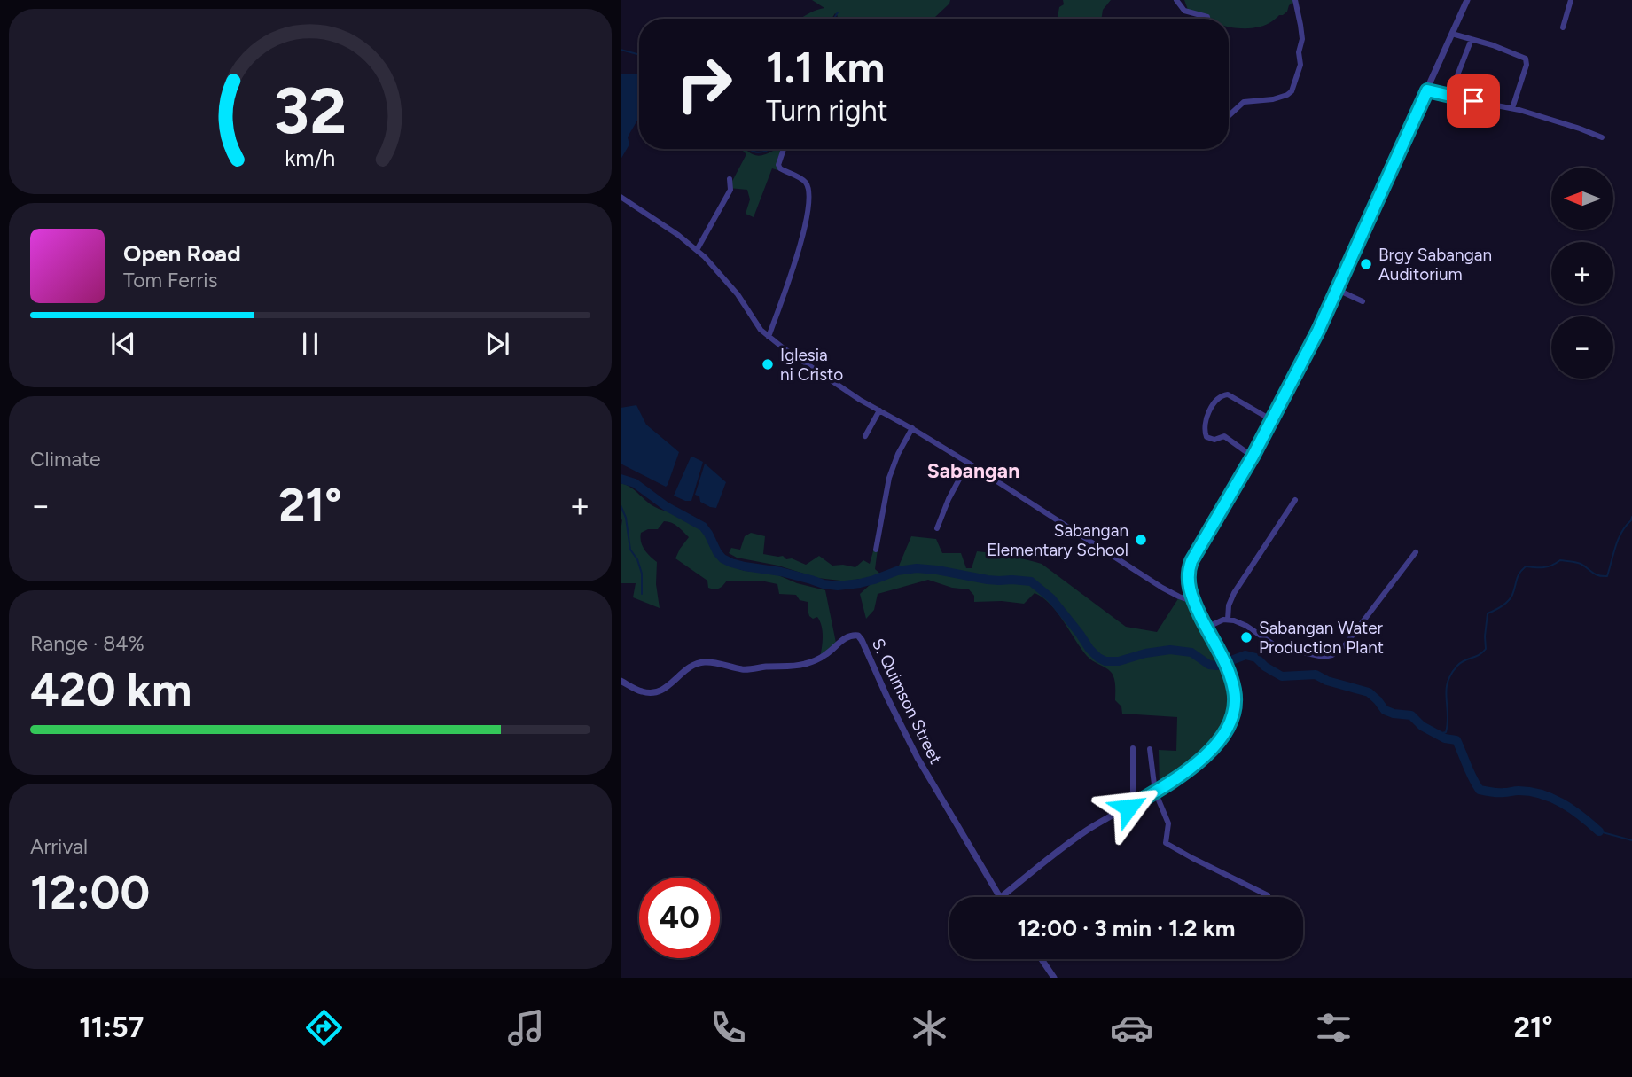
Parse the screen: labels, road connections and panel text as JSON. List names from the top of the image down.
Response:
{
  "streets": {
    "street": ["S. Quimson Street"]
  },
  "districts": ["Sabangan"],
  "places": [
    "Brgy Sabangan Auditorium",
    "Iglesia ni Cristo",
    "Sabangan Elementary School",
    "Sabangan Water Production Plant"
  ],
  "north": "left",
  "page": {
    "turn": ["1.1 km", "Turn right"],
    "map_buttons": ["+", "−"],
    "song": ["Open Road", "Tom Ferris"],
    "tile": [
      "Climate",
      ["Range · 84%", "420 km"],
      ["Arrival", "12:00"]
    ],
    "heat": ["−", "21°", "+"],
    "limit": "40",
    "trip": "12:00 · 3 min · 1.2 km",
    "tabs": ["11:57", "21°"],
    "gauge": ["32", "km/h"]
  }
}
